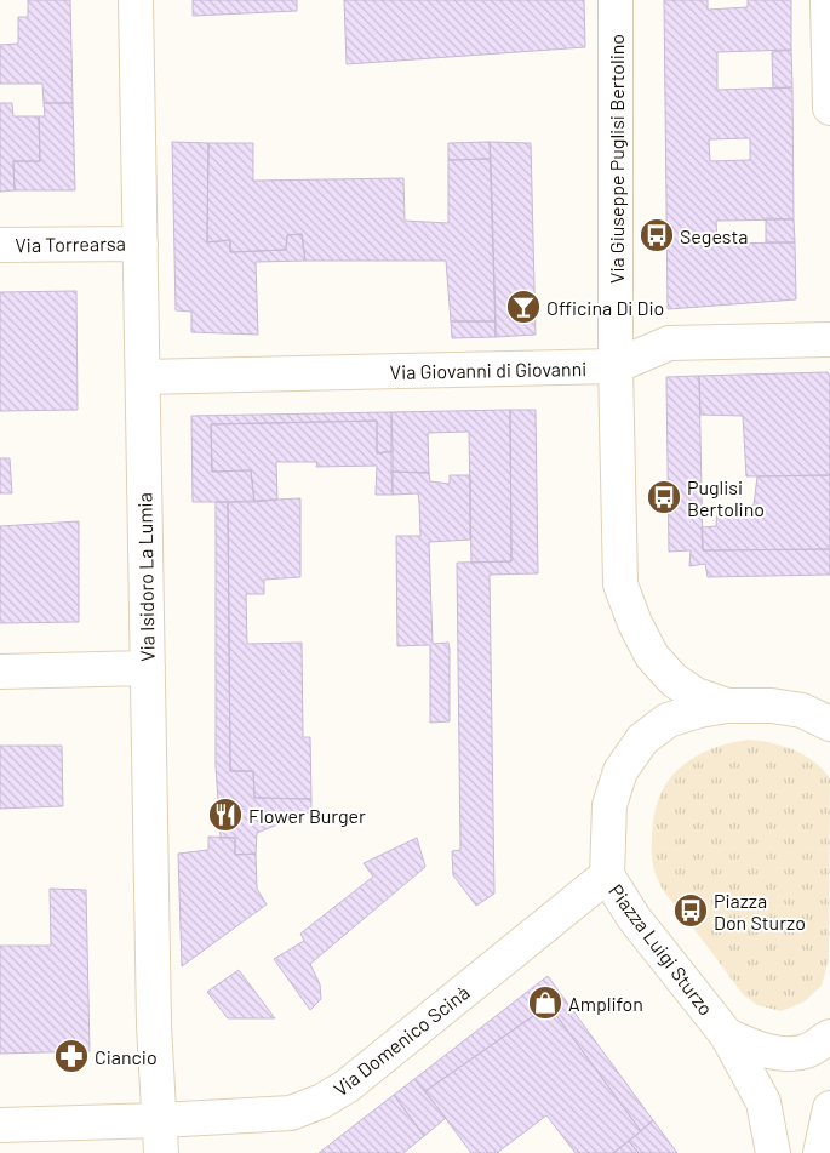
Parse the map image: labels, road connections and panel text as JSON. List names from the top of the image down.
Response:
{
  "streets": {
    "street": [
      "Via Giuseppe Puglisi Bertolino",
      "Via Torrearsa",
      "Via Giovanni di Giovanni",
      "Via Isidoro La Lumia",
      "Piazza Luigi Sturzo",
      "Via Domenico Scinà"
    ]
  },
  "crossings": [
    ["Via Giuseppe Puglisi Bertolino", "Via Giovanni di Giovanni"],
    ["Via Giuseppe Puglisi Bertolino", "Piazza Luigi Sturzo"],
    ["Via Torrearsa", "Via Isidoro La Lumia"],
    ["Via Giovanni di Giovanni", "Via Isidoro La Lumia"],
    ["Via Isidoro La Lumia", "Via Domenico Scinà"],
    ["Piazza Luigi Sturzo", "Via Domenico Scinà"]
  ],
  "places": {
    "bus stop": ["Segesta", "Puglisi Bertolino", "Piazza Don Sturzo"],
    "bar": ["Officina Di Dio"],
    "restaurant": ["Flower Burger"],
    "shop": ["Amplifon"],
    "pharmacy": ["Ciancio"]
  }
}
